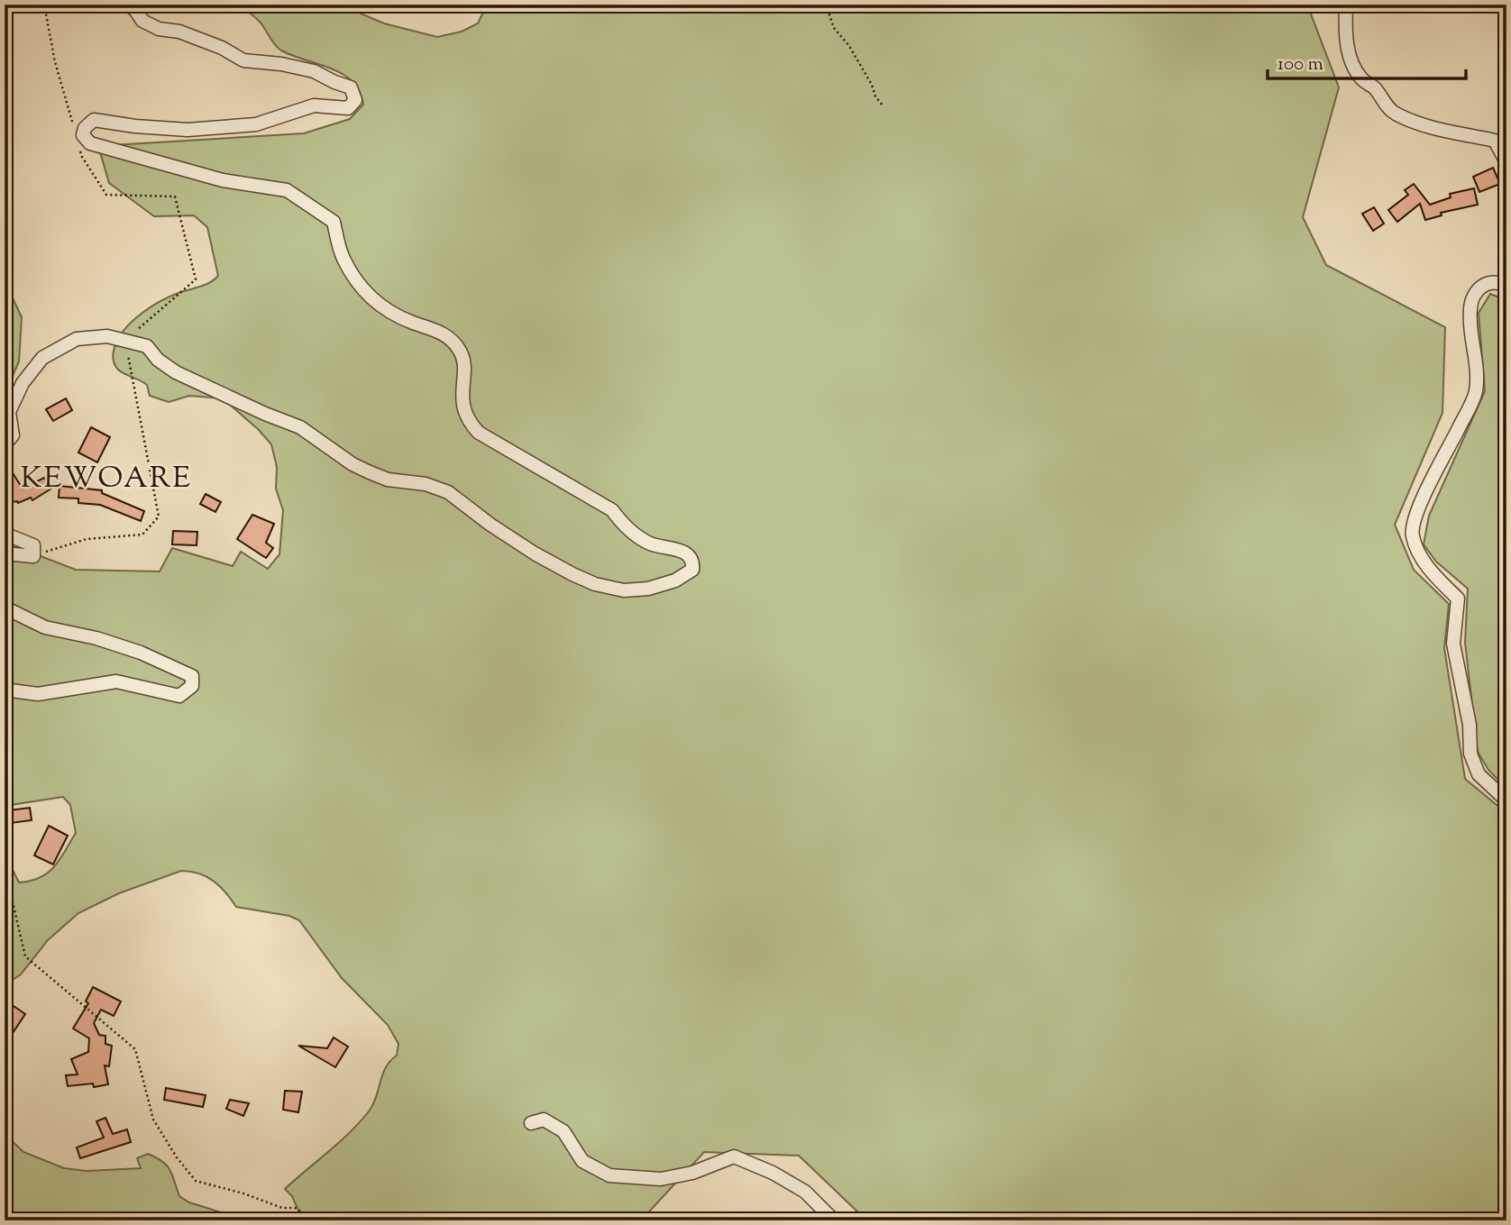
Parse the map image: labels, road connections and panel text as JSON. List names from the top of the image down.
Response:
{
  "districts": ["KEWOARE"],
  "scale_bar": "100 m"
}
